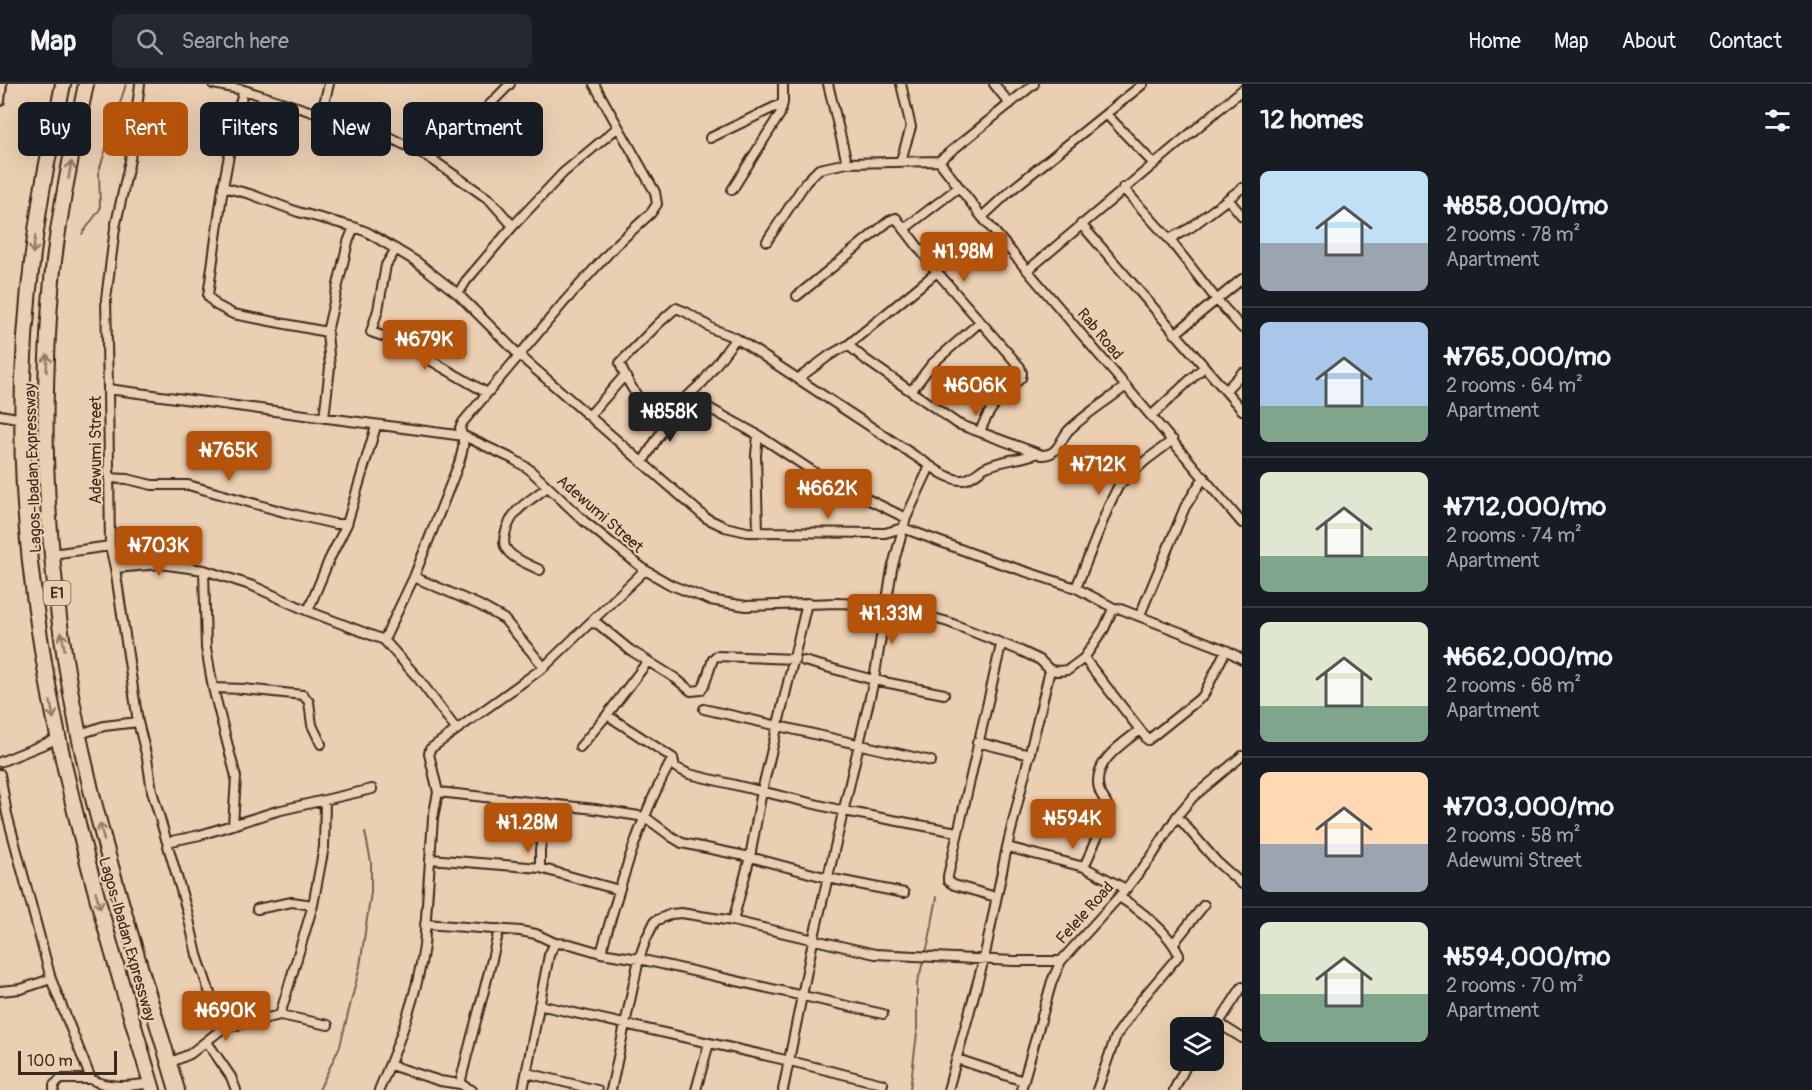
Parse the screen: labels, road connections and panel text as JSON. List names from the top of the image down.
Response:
{
  "streets": {
    "highway": ["Lagos-Ibadan Expressway", "E1"],
    "street": ["Rab Road", "Adewumi Street", "Felele Road"]
  },
  "scale_bar": "100 m",
  "page": {
    "header": "Map",
    "search": "Search here",
    "nav": [
      "Home",
      "Map",
      "About",
      "Contact"
    ],
    "heading": "12 homes",
    "chip": [
      "Buy",
      "Rent",
      "Filters",
      "New",
      "Apartment"
    ],
    "list": [
      {
        "name": "₦858,000/mo",
        "note": "2 rooms · 78 m² · Apartment"
      },
      {
        "name": "₦765,000/mo",
        "note": "2 rooms · 64 m² · Apartment"
      },
      {
        "name": "₦712,000/mo",
        "note": "2 rooms · 74 m² · Apartment"
      },
      {
        "name": "₦662,000/mo",
        "note": "2 rooms · 68 m² · Apartment"
      },
      {
        "name": "₦703,000/mo",
        "note": "2 rooms · 58 m² · Adewumi Street"
      },
      {
        "name": "₦594,000/mo",
        "note": "2 rooms · 70 m² · Apartment"
      }
    ],
    "price": [
      "₦1.98M",
      "₦679K",
      "₦606K",
      "₦858K",
      "₦765K",
      "₦712K",
      "₦662K",
      "₦703K",
      "₦1.33M",
      "₦594K",
      "₦1.28M",
      "₦690K"
    ],
    "scale": "100 m"
  }
}
